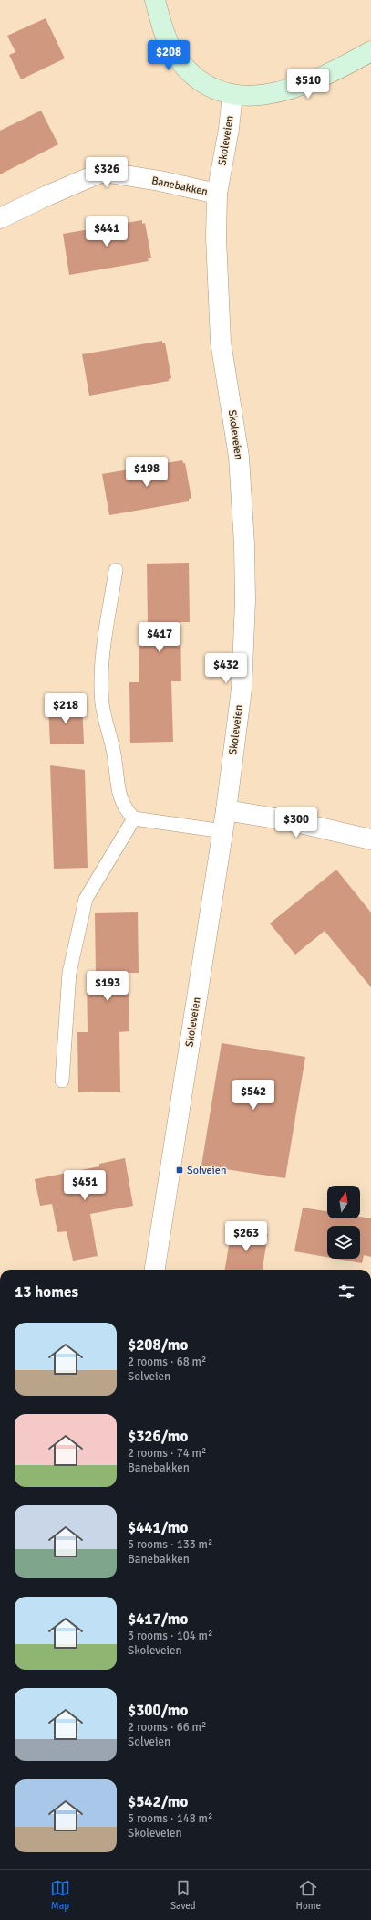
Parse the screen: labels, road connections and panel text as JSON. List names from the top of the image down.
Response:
{
  "streets": {
    "street": ["Skoleveien", "Banebakken"]
  },
  "crossings": [
    ["Skoleveien", "Banebakken"]
  ],
  "places": {
    "transit": ["Solveien"]
  },
  "north": "top",
  "page": {
    "price": [
      "$208",
      "$510",
      "$326",
      "$441",
      "$198",
      "$417",
      "$432",
      "$218",
      "$300",
      "$193",
      "$542",
      "$451",
      "$263"
    ],
    "heading": "13 homes",
    "list": [
      {
        "name": "$208/mo",
        "note": "2 rooms · 68 m² · Solveien"
      },
      {
        "name": "$326/mo",
        "note": "2 rooms · 74 m² · Banebakken"
      },
      {
        "name": "$441/mo",
        "note": "5 rooms · 133 m² · Banebakken"
      },
      {
        "name": "$417/mo",
        "note": "3 rooms · 104 m² · Skoleveien"
      },
      {
        "name": "$300/mo",
        "note": "2 rooms · 66 m² · Solveien"
      },
      {
        "name": "$542/mo",
        "note": "5 rooms · 148 m² · Skoleveien"
      }
    ],
    "tabs": ["Map", "Saved", "Home"]
  }
}
